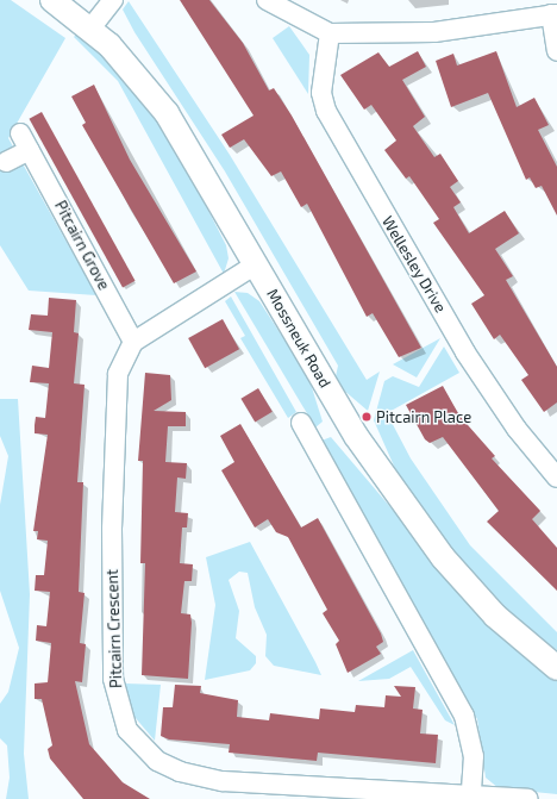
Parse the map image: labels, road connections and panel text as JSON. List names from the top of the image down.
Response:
{
  "streets": {
    "street": [
      "Pitcairn Grove",
      "Wellesley Drive",
      "Mossneuk Road",
      "Pitcairn Crescent"
    ]
  },
  "crossings": [
    ["Pitcairn Grove", "Pitcairn Crescent"]
  ],
  "places": ["Pitcairn Place"]
}
